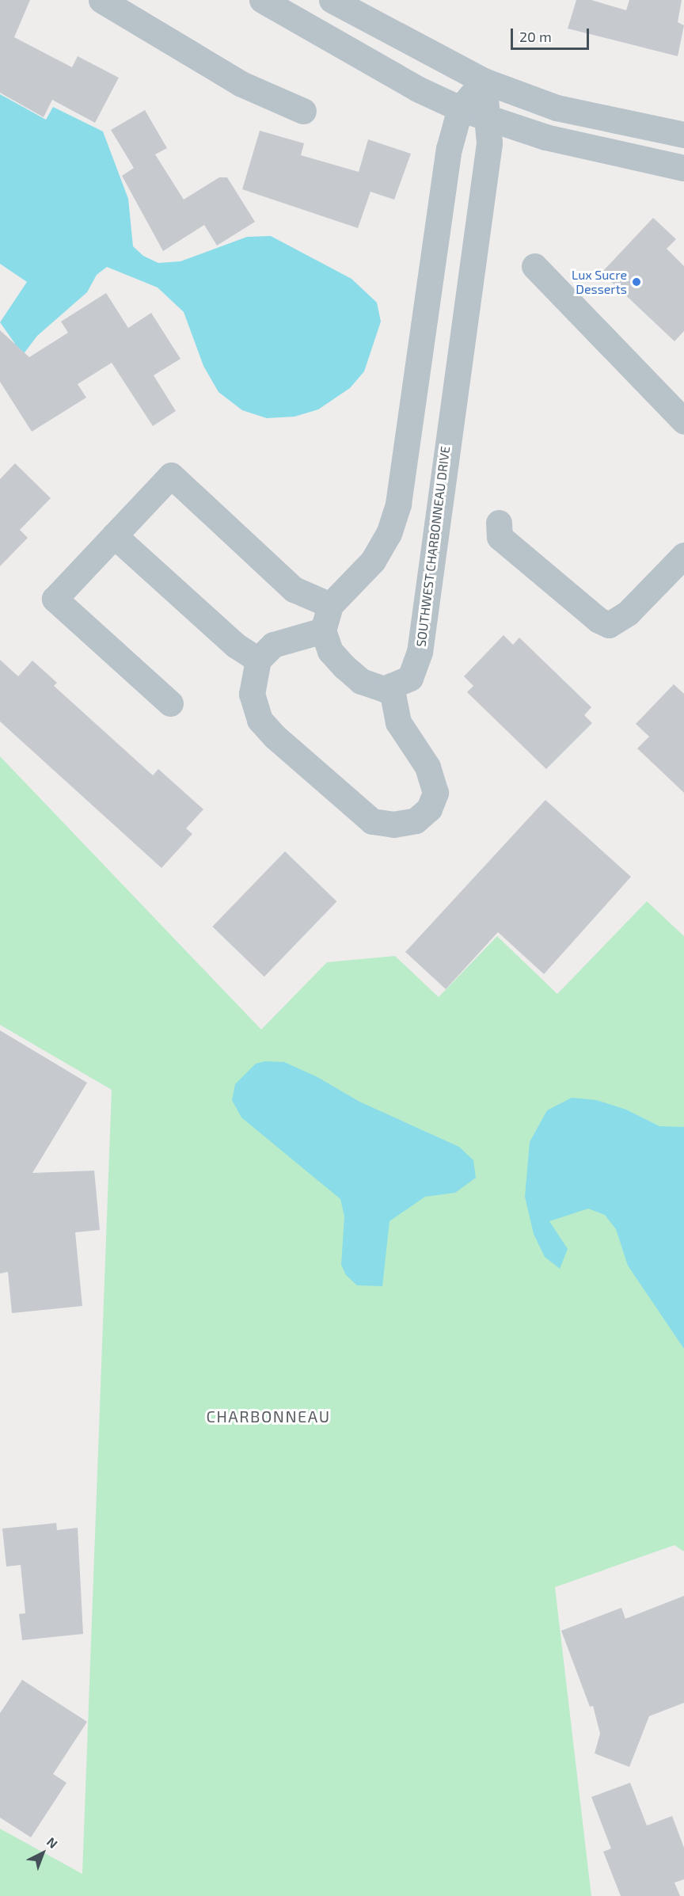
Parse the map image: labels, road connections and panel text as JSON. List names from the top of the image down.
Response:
{
  "streets": {
    "street": ["SOUTHWEST CHARBONNEAU DRIVE"]
  },
  "districts": ["CHARBONNEAU"],
  "places": ["Lux Sucre Desserts"],
  "scale_bar": "20 m",
  "north": "top right"
}
